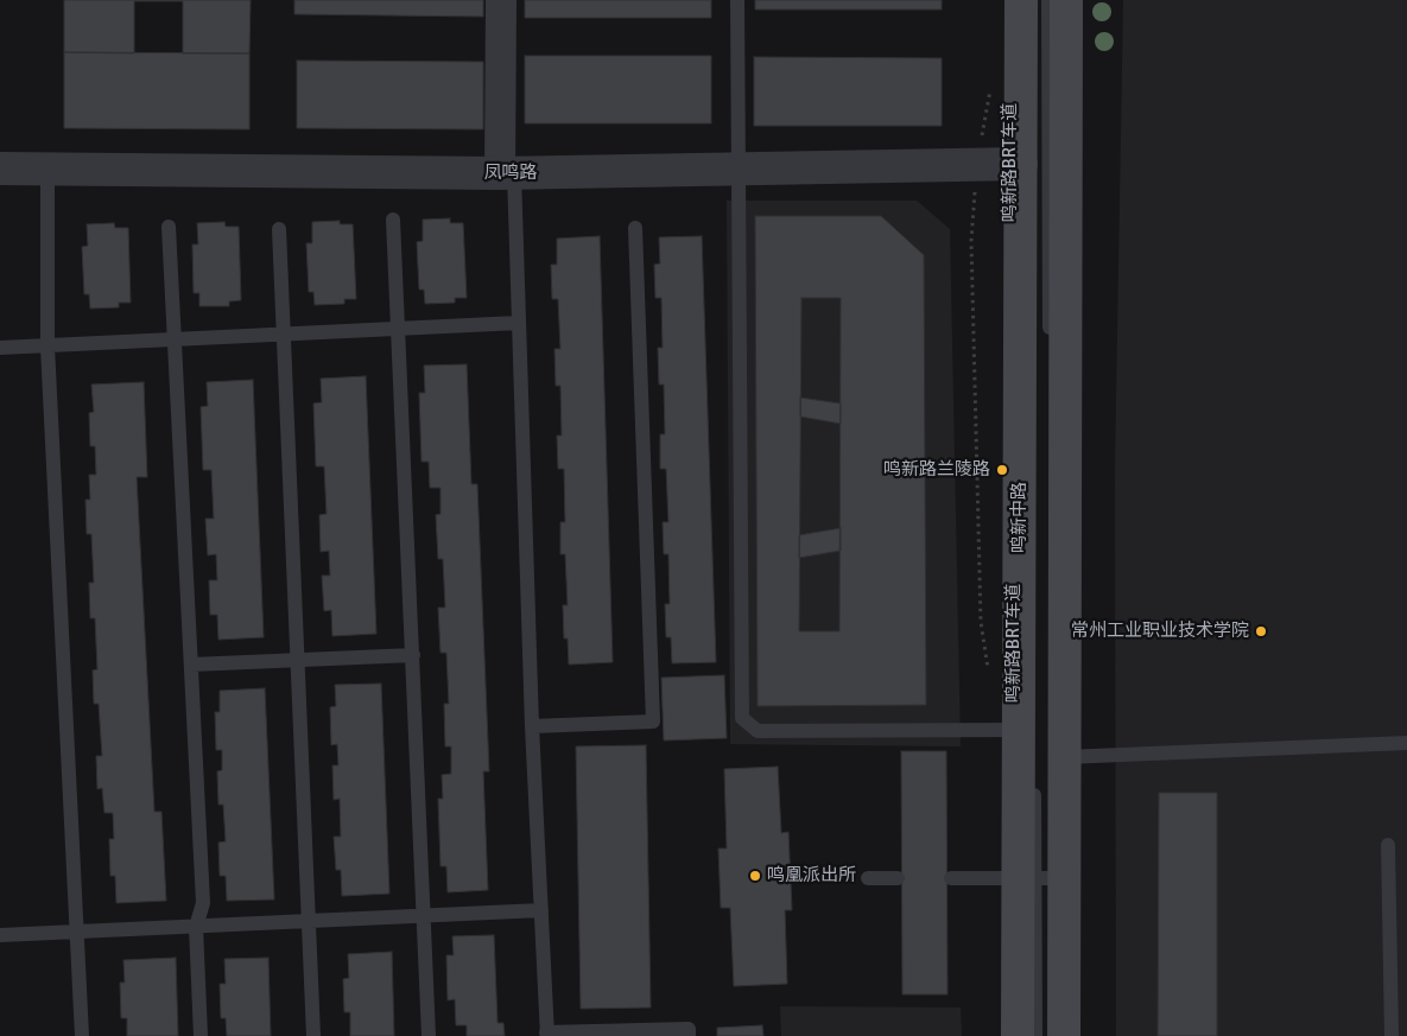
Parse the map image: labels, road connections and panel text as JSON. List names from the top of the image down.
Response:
{
  "streets": {
    "main road": ["鸣新中路"],
    "street": ["凤鸣路"],
    "lane": ["鸣新路BRT车道"]
  },
  "crossings": [
    ["鸣新路BRT车道", "鸣新中路"],
    ["凤鸣路", "鸣新中路"]
  ],
  "places": ["鸣新路兰陵路", "常州工业职业技术学院", "鸣凰派出所"]
}
